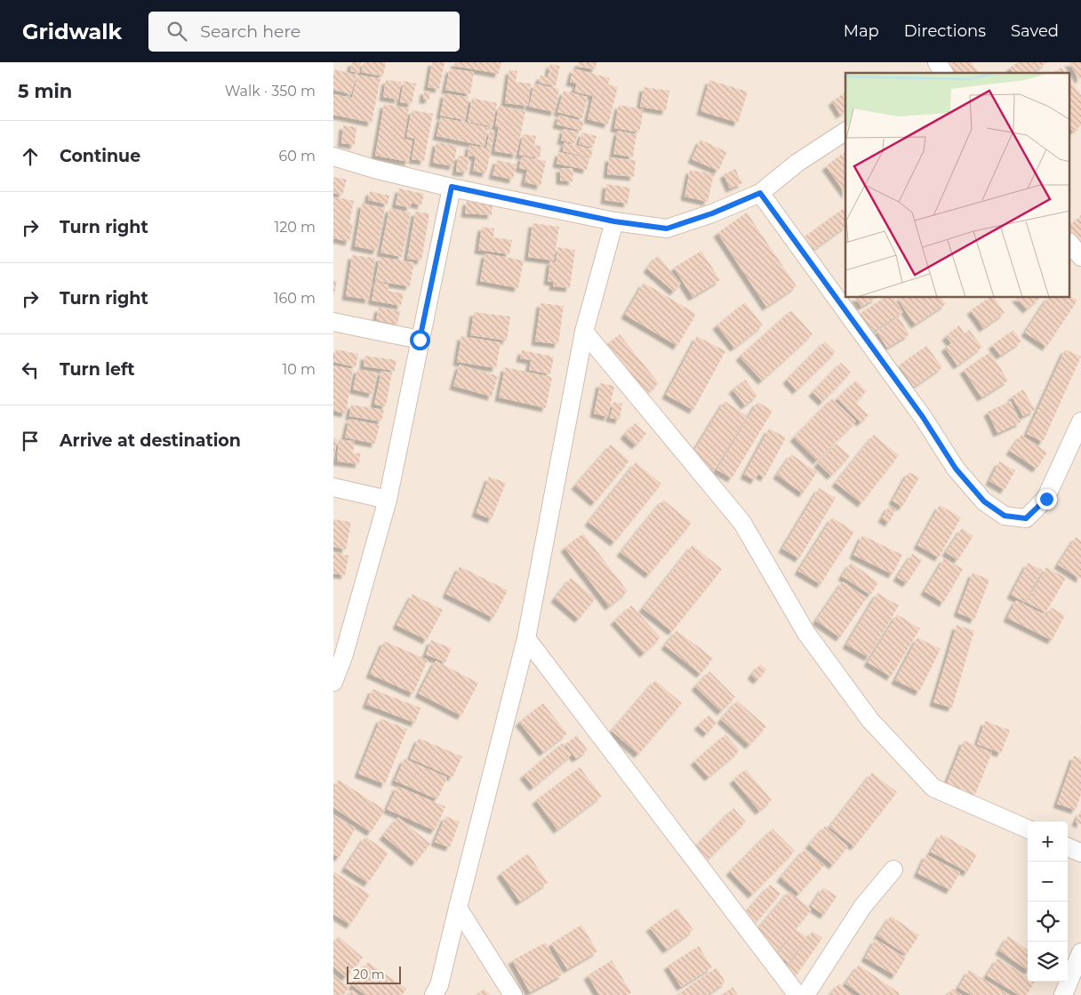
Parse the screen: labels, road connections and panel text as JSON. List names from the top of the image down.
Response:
{
  "scale_bar": "20 m",
  "page": {
    "header": "Gridwalk",
    "search": "Search here",
    "nav": ["Map", "Directions", "Saved"],
    "heading": ["5 min", "Walk · 350 m"],
    "list": [
      ["Continue", "60 m"],
      ["Turn right", "120 m"],
      ["Turn right", "160 m"],
      ["Turn left", "10 m"],
      "Arrive at destination"
    ],
    "map_buttons": ["+", "−"],
    "scale": "20 m"
  }
}
